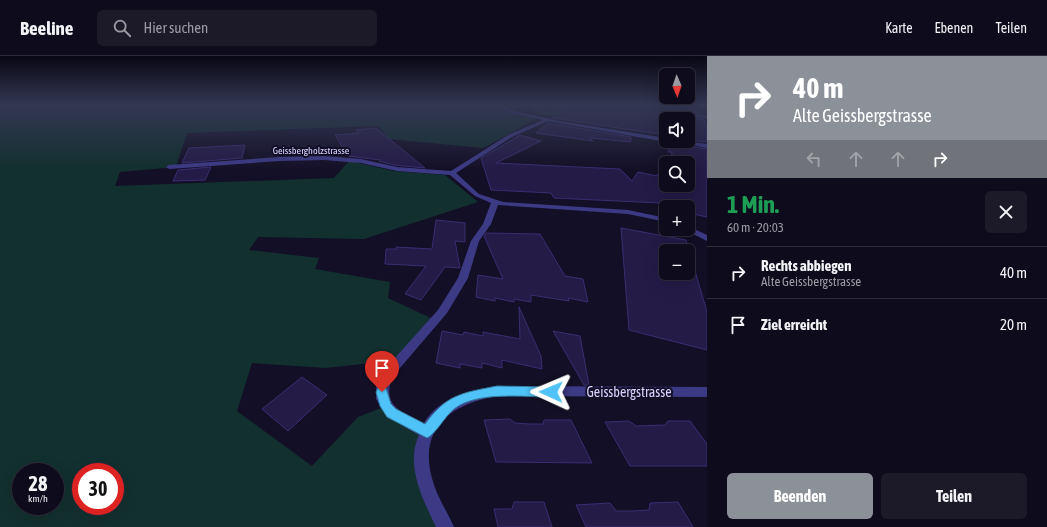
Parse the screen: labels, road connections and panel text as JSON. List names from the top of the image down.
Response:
{
  "streets": {
    "street": ["Geissbergholzstrasse", "Geissbergstrasse"]
  },
  "north": "bottom",
  "page": {
    "header": "Beeline",
    "search": "Hier suchen",
    "nav": ["Karte", "Ebenen", "Teilen"],
    "turn": ["40 m", "Alte Geissbergstrasse"],
    "map_buttons": ["+", "−"],
    "heading": ["1 Min.", "60 m · 20:03"],
    "list": [
      {
        "name": "Rechts abbiegen",
        "note": "Alte Geissbergstrasse",
        "value": "40 m"
      },
      {
        "name": "Ziel erreicht",
        "value": "20 m"
      }
    ],
    "speed": "28 km/h",
    "limit": "30",
    "buttons": ["Beenden", "Teilen"]
  }
}
